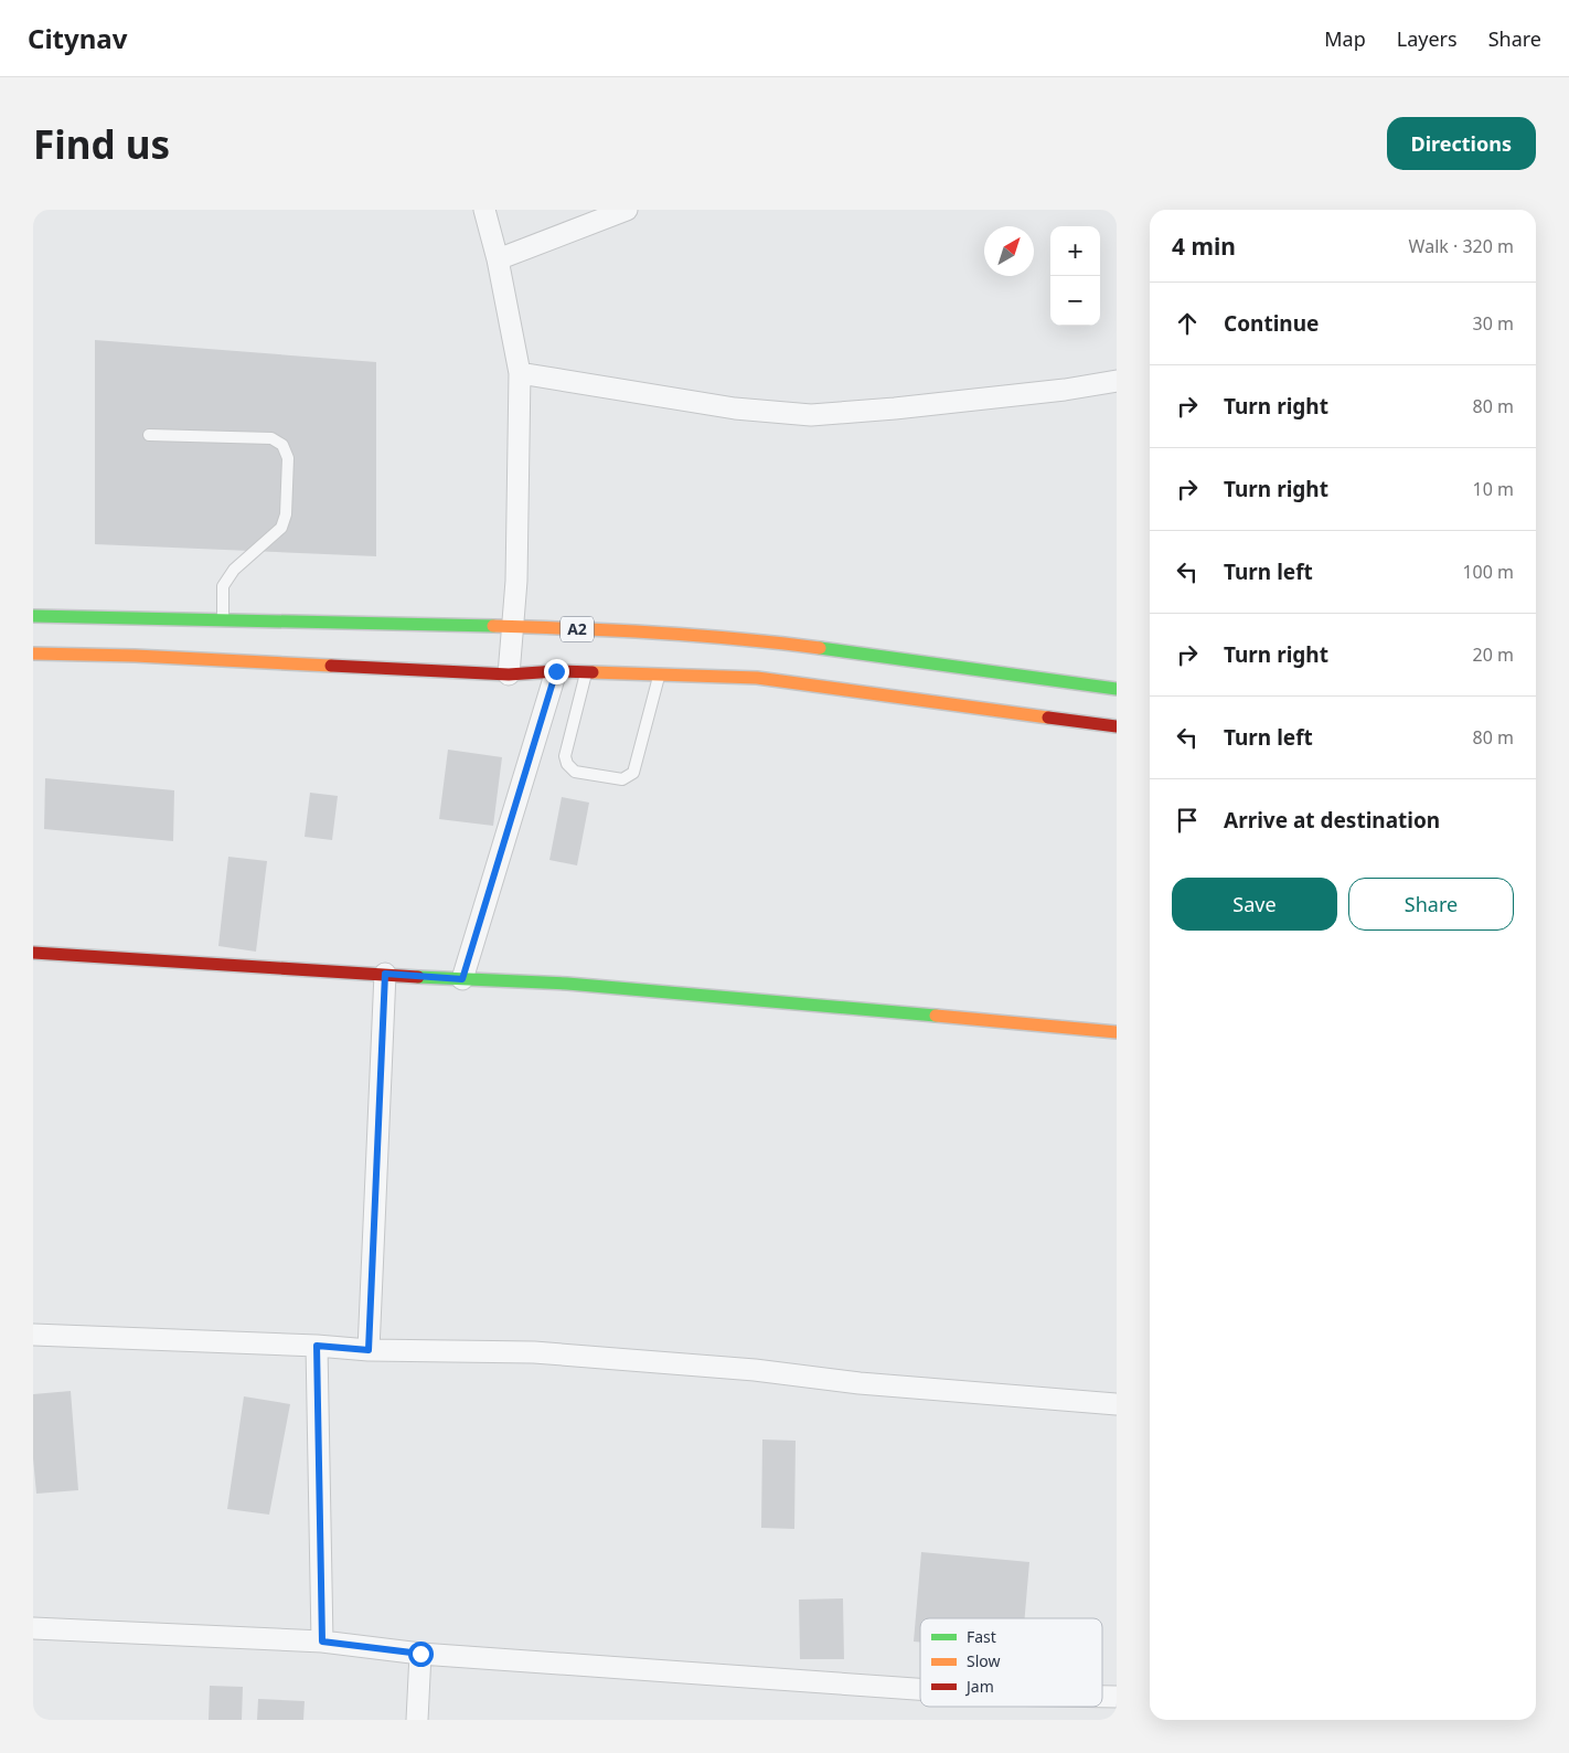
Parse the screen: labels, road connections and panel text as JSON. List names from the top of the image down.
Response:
{
  "streets": {
    "main road": ["A2"]
  },
  "legend": ["Fast", "Slow", "Jam"],
  "north": "top right",
  "page": {
    "header": "Citynav",
    "nav": ["Map", "Layers", "Share"],
    "buttons": [
      "Directions",
      ["Save", "Share"]
    ],
    "title": "Find us",
    "heading": ["4 min", "Walk · 320 m"],
    "map_buttons": ["+", "−"],
    "list": [
      ["Continue", "30 m"],
      ["Turn right", "80 m"],
      ["Turn right", "10 m"],
      ["Turn left", "100 m"],
      ["Turn right", "20 m"],
      ["Turn left", "80 m"],
      "Arrive at destination"
    ]
  }
}
